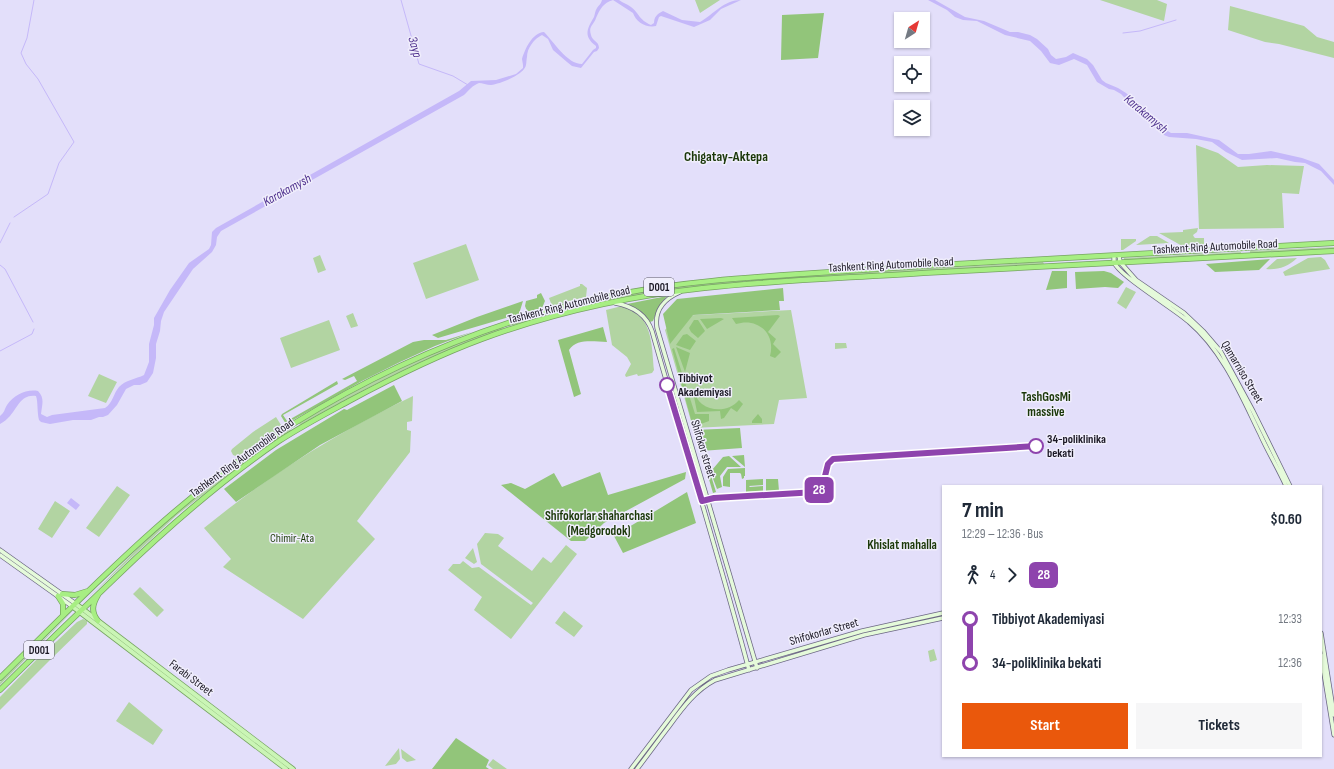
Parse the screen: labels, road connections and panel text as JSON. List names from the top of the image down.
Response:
{
  "streets": {
    "highway": ["Tashkent Ring Automobile Road", "D001"],
    "main road": [
      "Qamarniso Street",
      "Shifokor street",
      "Shifokorlar Street",
      "Farabi Street"
    ]
  },
  "crossings": [
    ["Tashkent Ring Automobile Road", "Qamarniso Street"],
    ["Tashkent Ring Automobile Road", "Shifokor street"],
    ["Tashkent Ring Automobile Road", "Farabi Street"],
    ["Shifokor street", "Shifokorlar Street"]
  ],
  "districts": [
    "Chigatay-Aktepa",
    "TashGosMi massive",
    "Shifokorlar shaharchasi (Medgorodok)",
    "Khislat mahalla"
  ],
  "water": ["Заур", "Karakamysh"],
  "parks": ["Chimir-Ata"],
  "places": ["Tibbiyot Akademiyasi", "34-poliklinika bekati"],
  "lines": ["bus line 28"],
  "north": "top right",
  "page": {
    "on_map": "28",
    "heading": ["7 min", "12:29 – 12:36 · Bus", "$0.60"],
    "legs": ["4", "28"],
    "list": [
      {
        "name": "Tibbiyot Akademiyasi",
        "value": "12:33"
      },
      {
        "name": "34-poliklinika bekati",
        "value": "12:36"
      }
    ],
    "buttons": ["Start", "Tickets"]
  }
}
